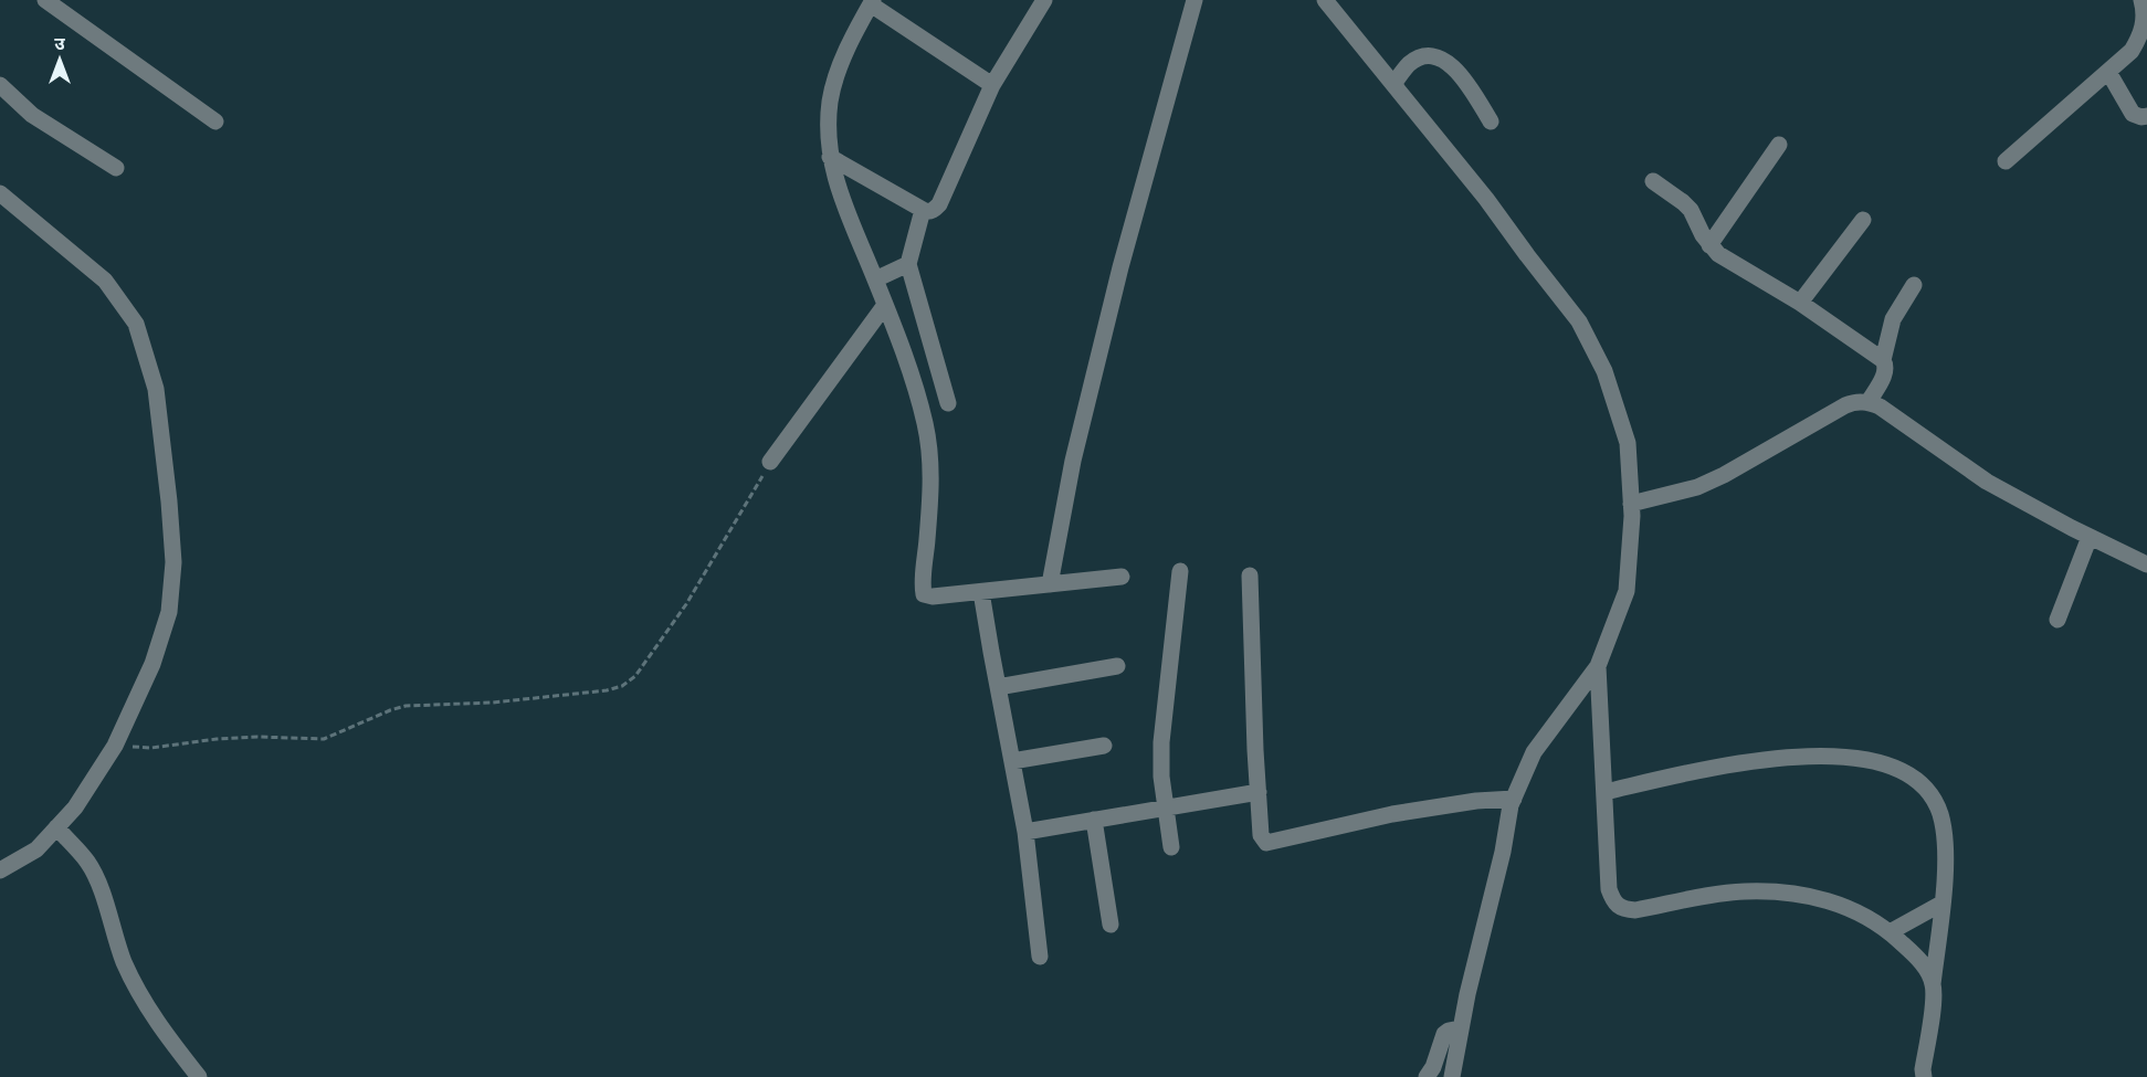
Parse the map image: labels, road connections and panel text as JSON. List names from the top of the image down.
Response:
{
  "north": "top"
}
